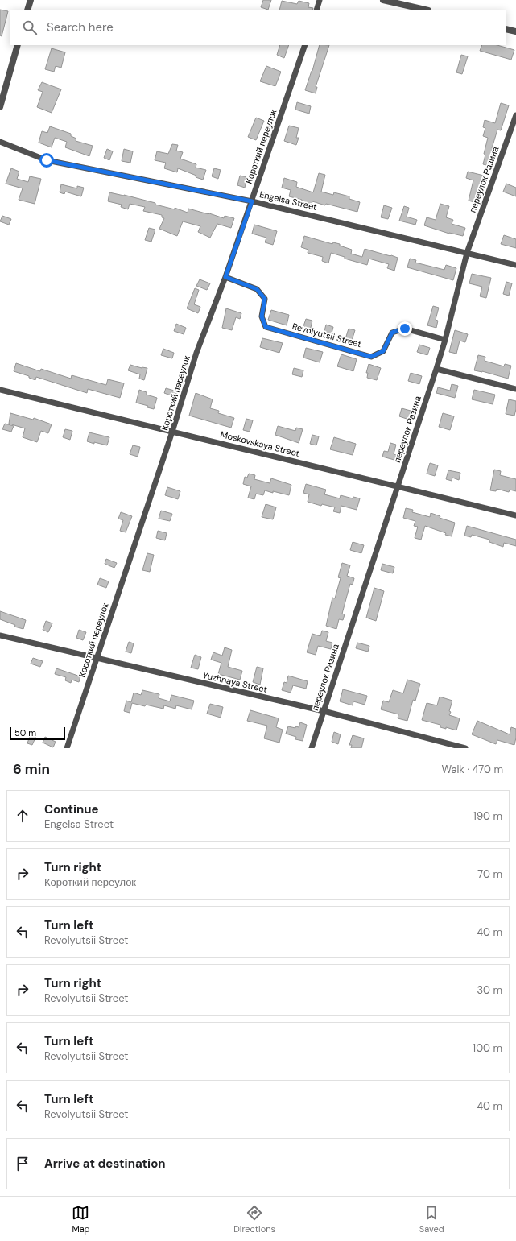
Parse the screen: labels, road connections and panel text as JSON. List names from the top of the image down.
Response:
{
  "streets": {
    "street": [
      "Короткий переулок",
      "переулок Разина",
      "Engelsa Street",
      "Revolyutsii Street",
      "Moskovskaya Street",
      "Yuzhnaya Street"
    ]
  },
  "crossings": [
    ["Короткий переулок", "Engelsa Street"],
    ["Короткий переулок", "Revolyutsii Street"],
    ["Короткий переулок", "Moskovskaya Street"],
    ["Короткий переулок", "Yuzhnaya Street"],
    ["переулок Разина", "Engelsa Street"],
    ["переулок Разина", "Revolyutsii Street"],
    ["переулок Разина", "Moskovskaya Street"],
    ["переулок Разина", "Yuzhnaya Street"]
  ],
  "scale_bar": "50 m",
  "page": {
    "search": "Search here",
    "scale": "50 m",
    "heading": ["6 min", "Walk · 470 m"],
    "list": [
      ["Continue", "Engelsa Street", "190 m"],
      ["Turn right", "Короткий переулок", "70 m"],
      ["Turn left", "Revolyutsii Street", "40 m"],
      ["Turn right", "Revolyutsii Street", "30 m"],
      ["Turn left", "Revolyutsii Street", "100 m"],
      ["Turn left", "Revolyutsii Street", "40 m"],
      "Arrive at destination"
    ],
    "nav": ["Map", "Directions", "Saved"]
  }
}
